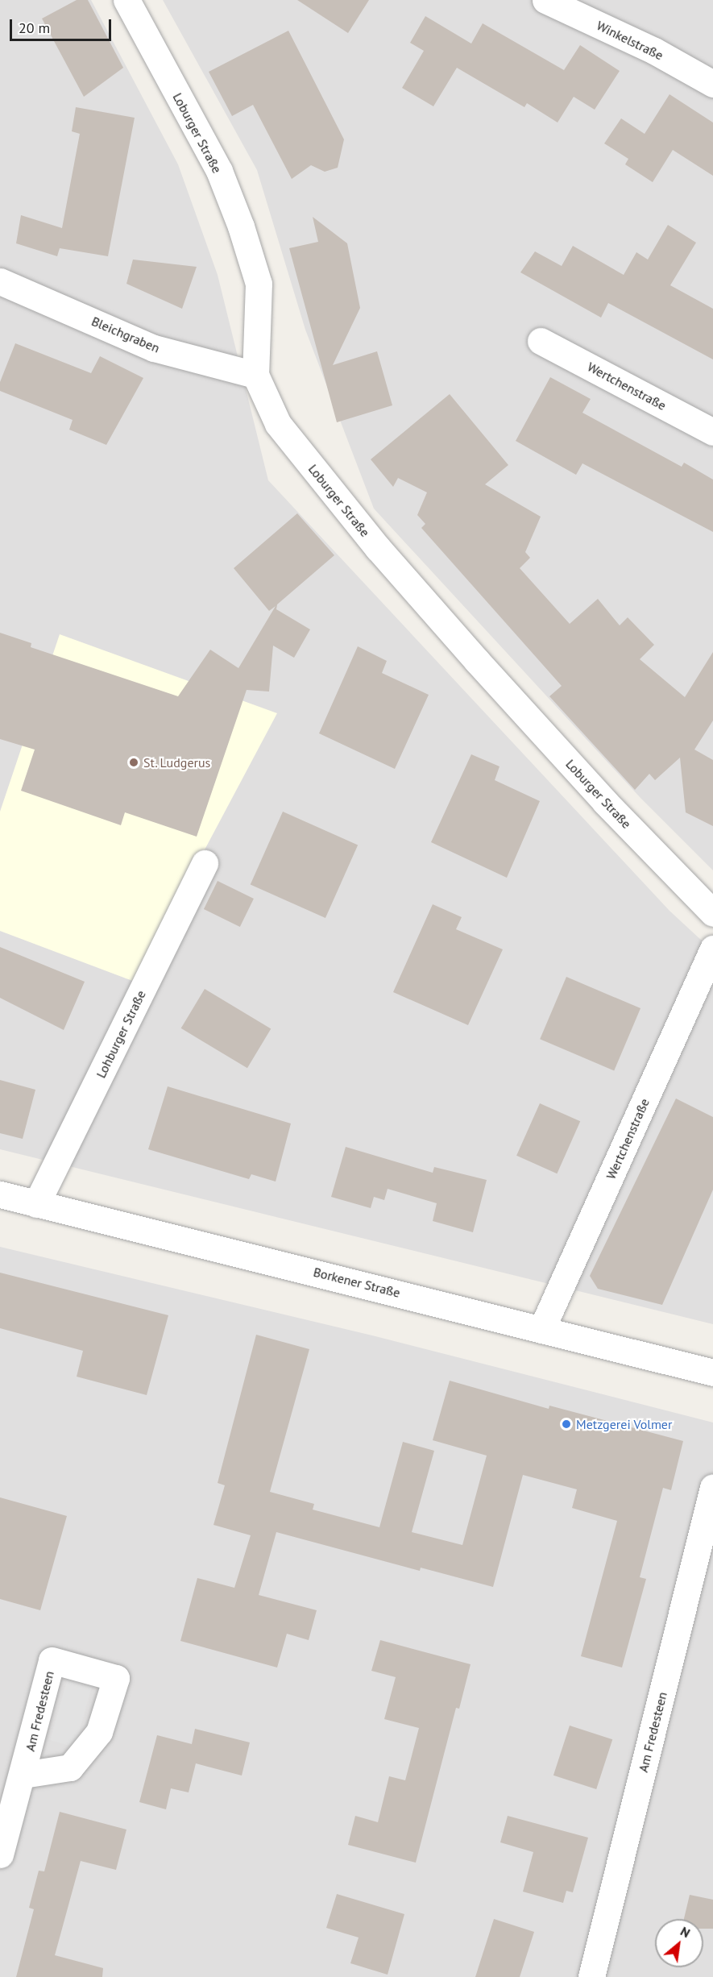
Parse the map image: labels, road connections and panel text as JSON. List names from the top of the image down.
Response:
{
  "streets": {
    "street": [
      "Winkelstraße",
      "Loburger Straße",
      "Bleichgraben",
      "Wertchenstraße",
      "Lohburger Straße",
      "Borkener Straße",
      "Am Fredesteen"
    ]
  },
  "crossings": [
    ["Loburger Straße", "Bleichgraben"],
    ["Wertchenstraße", "Borkener Straße"],
    ["Lohburger Straße", "Borkener Straße"]
  ],
  "places": ["St. Ludgerus", "Metzgerei Volmer"],
  "scale_bar": "20 m",
  "north": "top right"
}
